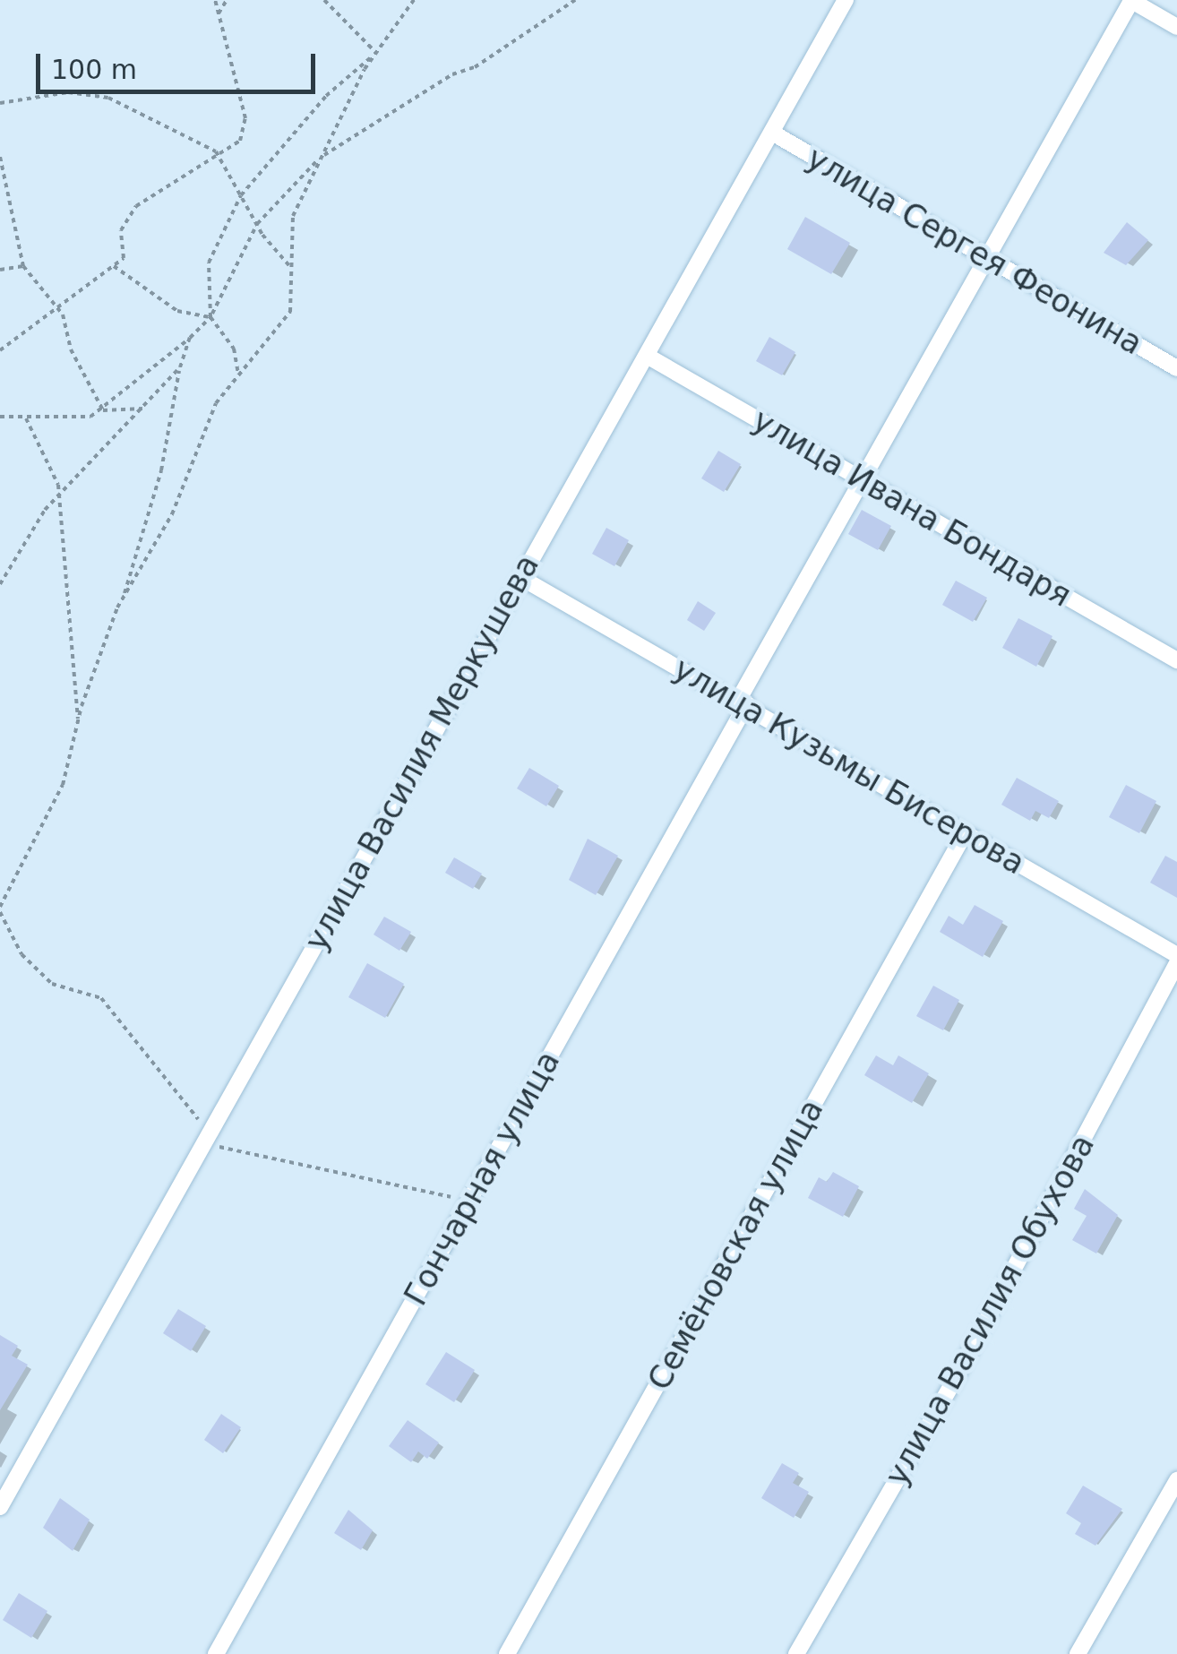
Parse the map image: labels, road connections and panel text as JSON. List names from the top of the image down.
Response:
{
  "streets": {
    "street": [
      "улица Сергея Феонина",
      "улица Ивана Бондаря",
      "улица Василия Меркушева",
      "улица Кузьмы Бисерова",
      "Гончарная улица",
      "Семёновская улица",
      "улица Василия Обухова"
    ]
  },
  "crossings": [
    ["улица Сергея Феонина", "улица Василия Меркушева"],
    ["улица Сергея Феонина", "Гончарная улица"],
    ["улица Ивана Бондаря", "улица Василия Меркушева"],
    ["улица Ивана Бондаря", "Гончарная улица"],
    ["улица Василия Меркушева", "улица Кузьмы Бисерова"],
    ["улица Кузьмы Бисерова", "Гончарная улица"],
    ["улица Кузьмы Бисерова", "Семёновская улица"]
  ],
  "scale_bar": "100 m"
}
